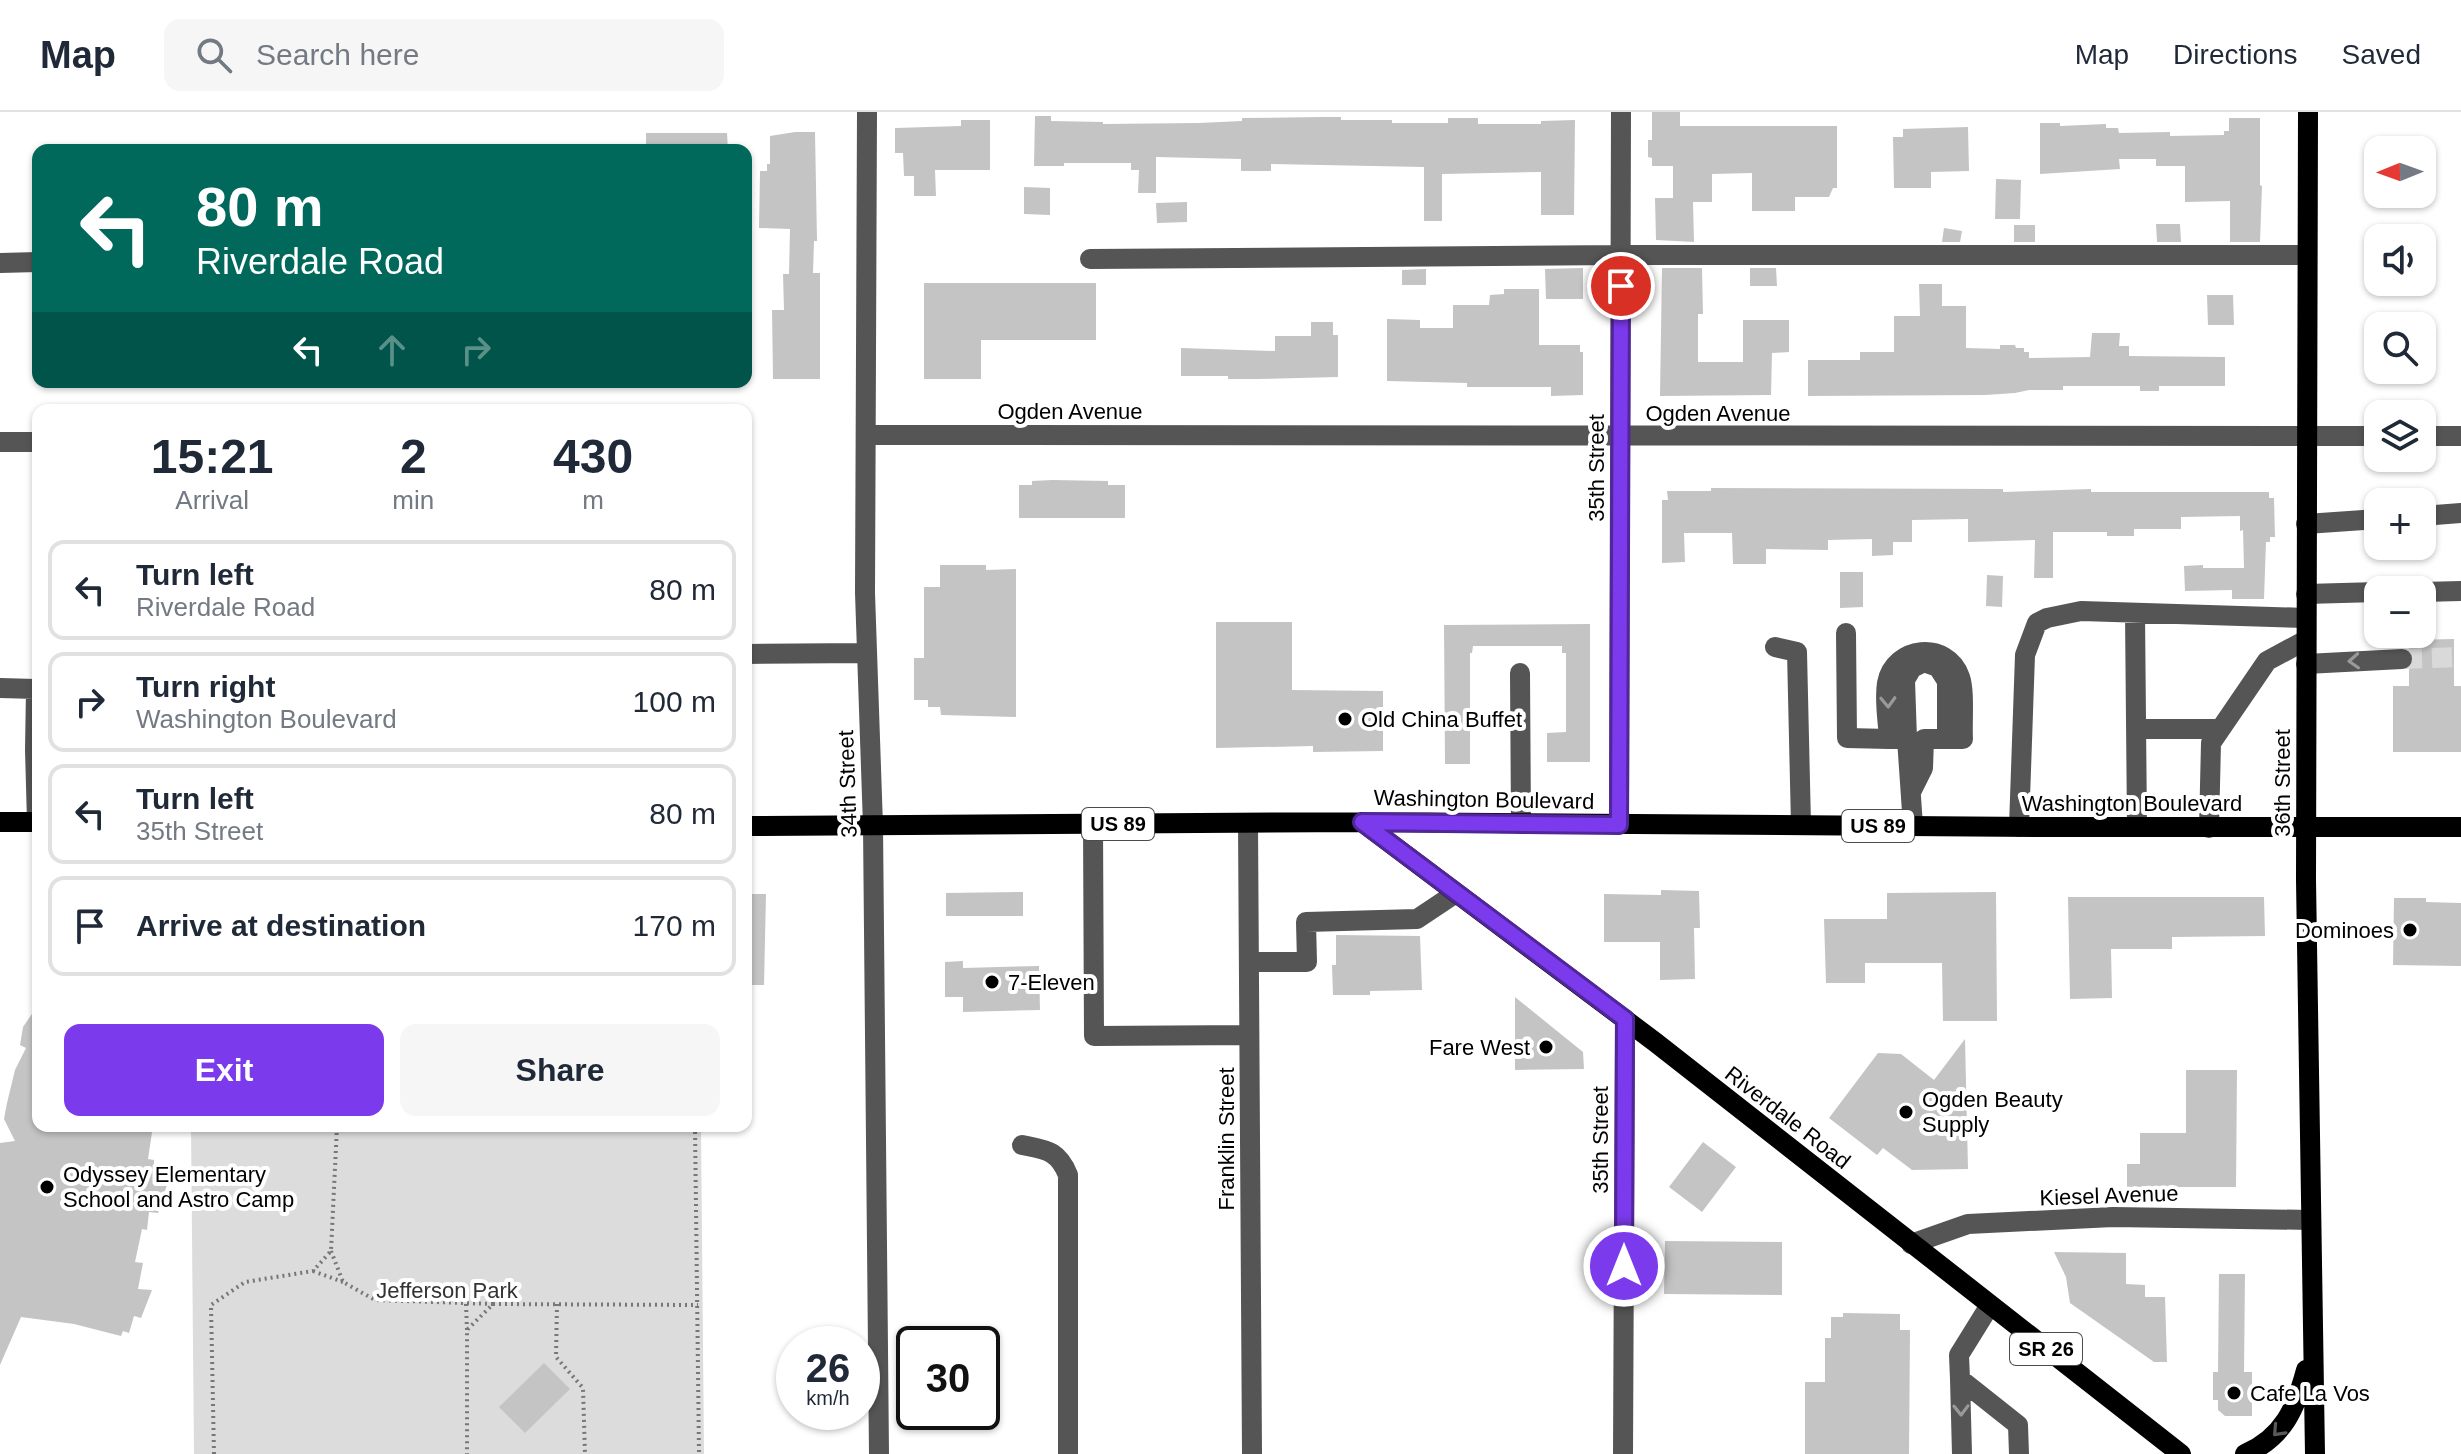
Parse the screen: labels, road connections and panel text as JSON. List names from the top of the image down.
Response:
{
  "streets": {
    "main road": [
      "36th Street",
      "Washington Boulevard",
      "US 89",
      "Riverdale Road",
      "SR 26"
    ],
    "street": [
      "Ogden Avenue",
      "35th Street",
      "34th Street",
      "Franklin Street",
      "Kiesel Avenue"
    ]
  },
  "crossings": [
    ["Ogden Avenue", "35th Street"],
    ["Ogden Avenue", "36th Street"],
    ["Ogden Avenue", "34th Street"],
    ["35th Street", "Washington Boulevard"],
    ["35th Street", "Riverdale Road"],
    ["36th Street", "Washington Boulevard"],
    ["36th Street", "Kiesel Avenue"],
    ["34th Street", "Washington Boulevard"],
    ["Washington Boulevard", "Riverdale Road"],
    ["Washington Boulevard", "Franklin Street"],
    ["Riverdale Road", "Kiesel Avenue"]
  ],
  "parks": ["Jefferson Park"],
  "places": [
    "Old China Buffet",
    "Dominoes",
    "7-Eleven",
    "Fare West",
    "Ogden Beauty Supply",
    "Odyssey Elementary School and Astro Camp",
    "Cafe La Vos"
  ],
  "north": "left",
  "page": {
    "header": "Map",
    "search": "Search here",
    "nav": ["Map", "Directions", "Saved"],
    "map_buttons": ["+", "−"],
    "turn": ["80 m", "Riverdale Road"],
    "eta": [
      "15:21",
      "Arrival",
      "2",
      "min",
      "430",
      "m"
    ],
    "list": [
      {
        "name": "Turn left",
        "note": "Riverdale Road",
        "value": "80 m"
      },
      {
        "name": "Turn right",
        "note": "Washington Boulevard",
        "value": "100 m"
      },
      {
        "name": "Turn left",
        "note": "35th Street",
        "value": "80 m"
      },
      {
        "name": "Arrive at destination",
        "value": "170 m"
      }
    ],
    "buttons": ["Exit", "Share"],
    "speed": "26 km/h",
    "limit": "30"
  }
}
